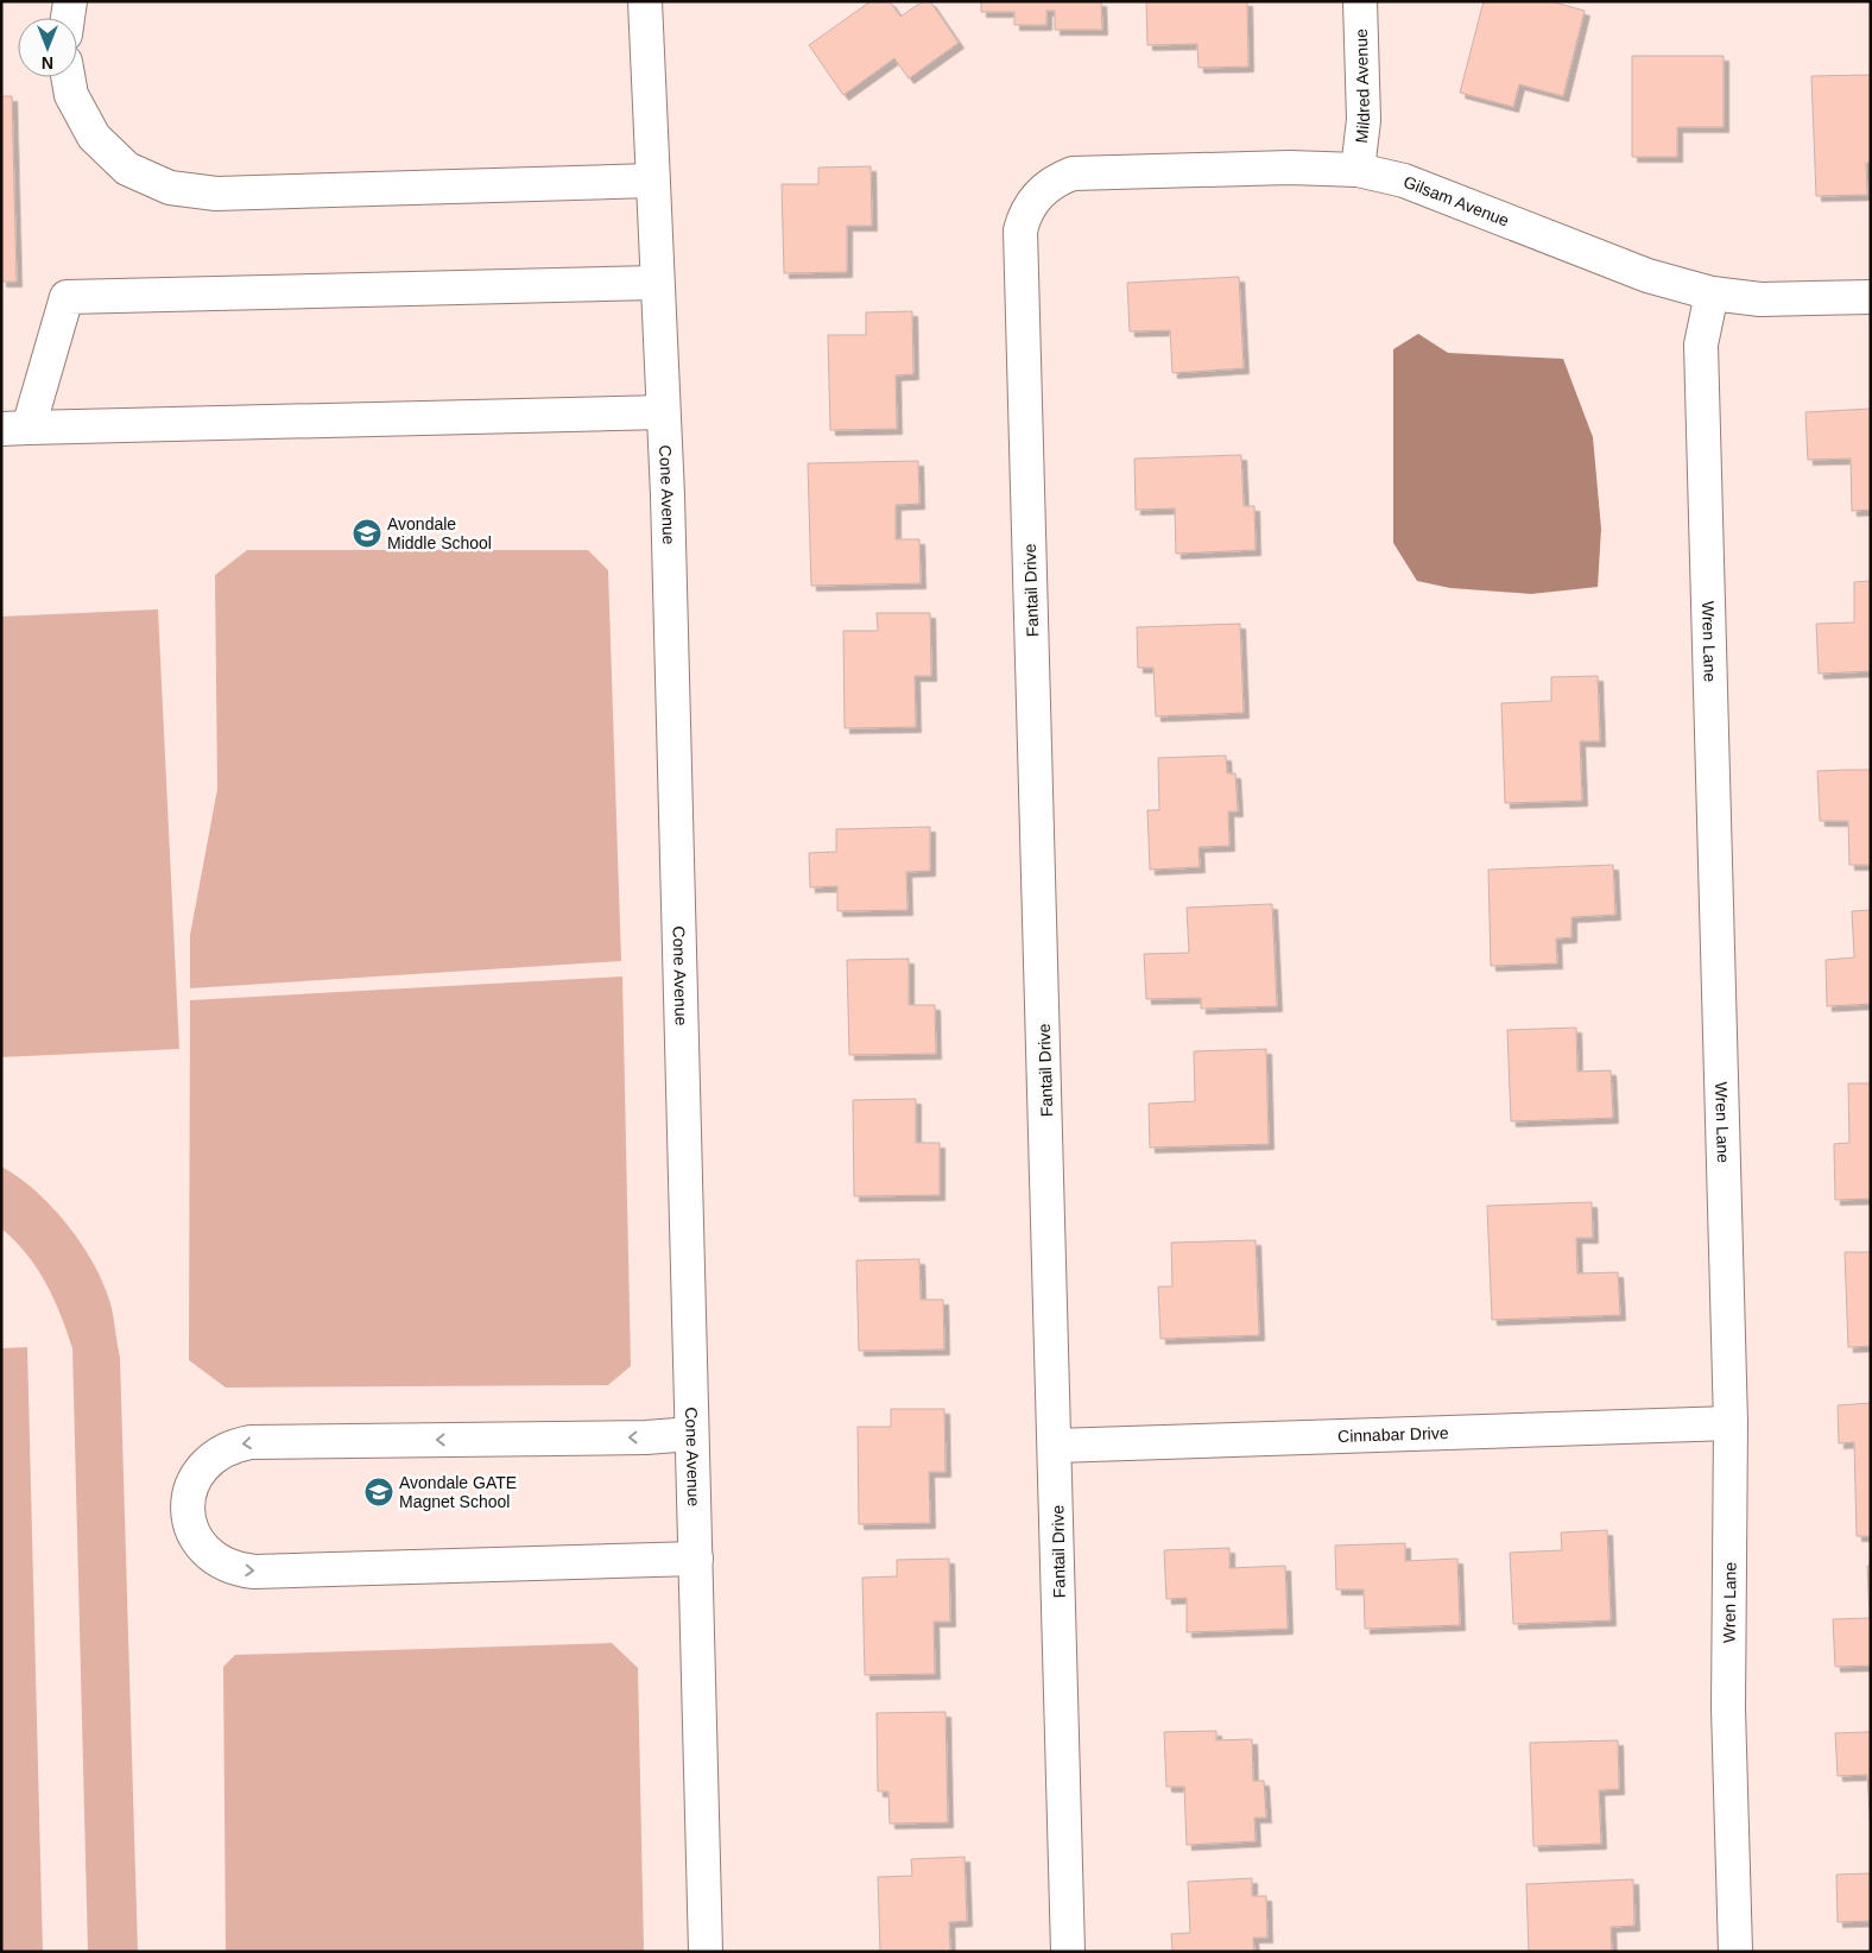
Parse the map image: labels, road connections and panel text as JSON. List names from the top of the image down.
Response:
{
  "streets": {
    "street": [
      "Mildred Avenue",
      "Gilsam Avenue",
      "Cone Avenue",
      "Fantail Drive",
      "Wren Lane",
      "Cinnabar Drive"
    ]
  },
  "crossings": [
    ["Mildred Avenue", "Gilsam Avenue"],
    ["Gilsam Avenue", "Fantail Drive"],
    ["Gilsam Avenue", "Wren Lane"],
    ["Fantail Drive", "Cinnabar Drive"],
    ["Wren Lane", "Cinnabar Drive"]
  ],
  "places": {
    "school or university": ["Avondale Middle School", "Avondale GATE Magnet School"]
  },
  "north": "bottom"
}
